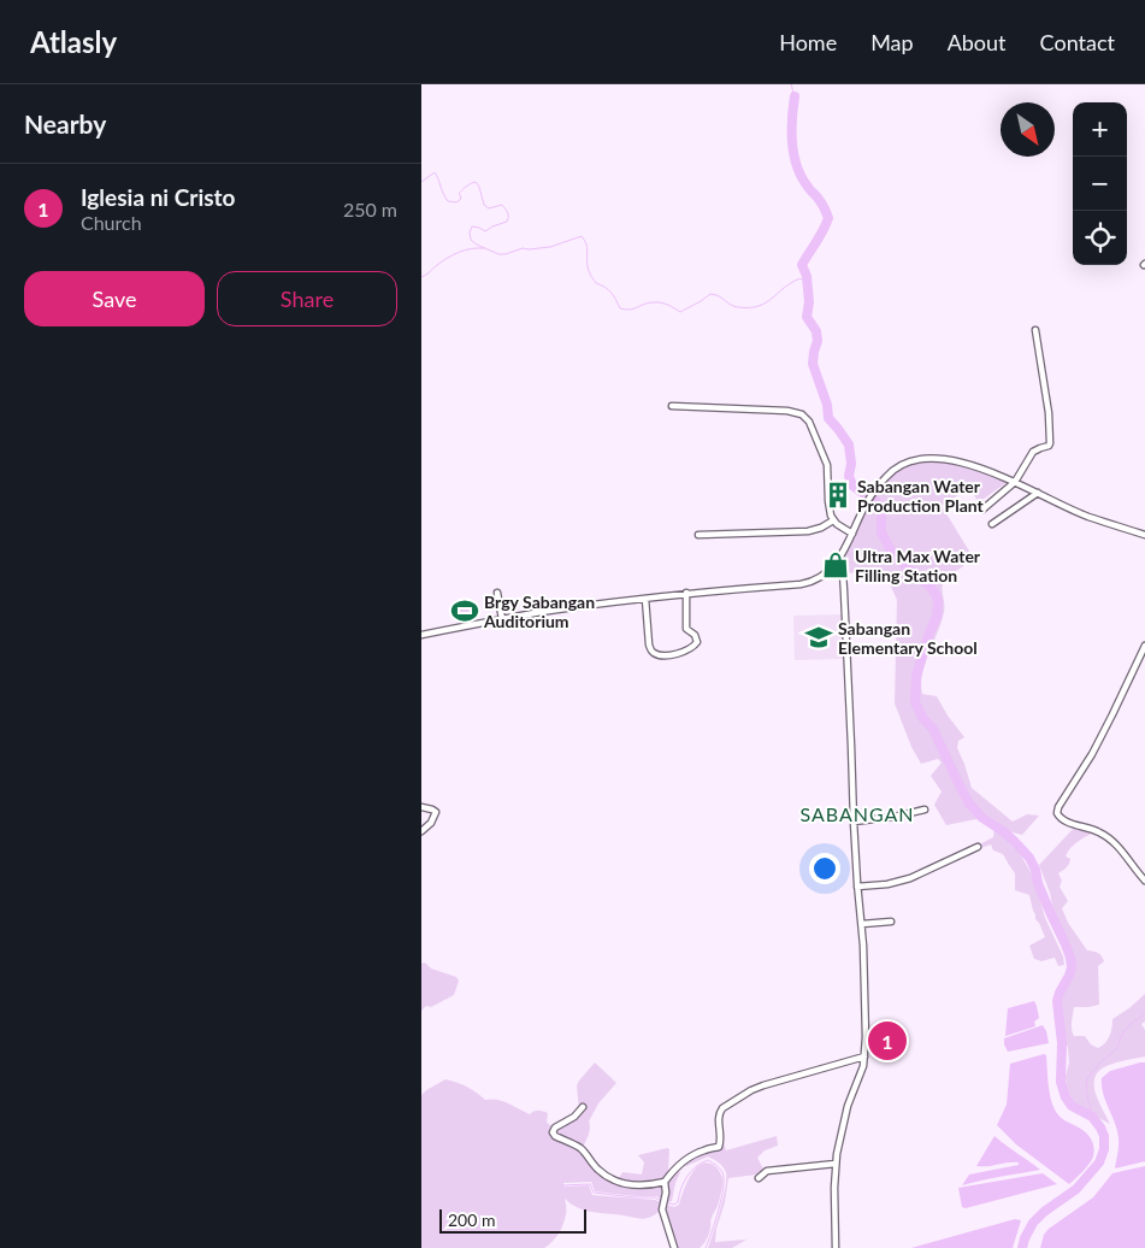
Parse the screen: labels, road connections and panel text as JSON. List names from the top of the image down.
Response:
{
  "districts": ["SABANGAN"],
  "places": {
    "building": ["Sabangan Water Production Plant"],
    "shop": ["Ultra Max Water Filling Station"],
    "sports": ["Brgy Sabangan Auditorium"],
    "school or university": ["Sabangan Elementary School"]
  },
  "scale_bar": "200 m",
  "north": "bottom right",
  "page": {
    "header": "Atlasly",
    "nav": [
      "Home",
      "Map",
      "About",
      "Contact"
    ],
    "heading": "Nearby",
    "map_buttons": ["+", "−"],
    "list": [
      {
        "mark": "1",
        "name": "Iglesia ni Cristo",
        "note": "Church",
        "value": "250 m"
      }
    ],
    "buttons": ["Save", "Share"],
    "pins": "1",
    "scale": "200 m"
  }
}
